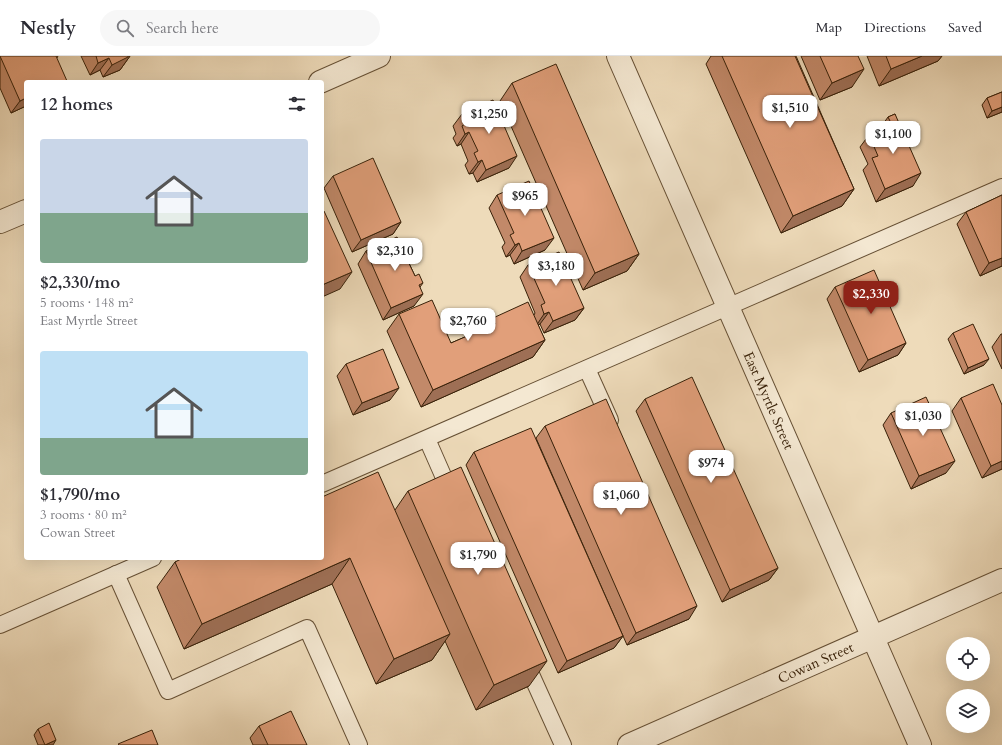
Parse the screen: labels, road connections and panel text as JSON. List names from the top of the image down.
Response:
{
  "streets": {
    "street": ["East Myrtle Street", "Cowan Street"]
  },
  "crossings": [
    ["East Myrtle Street", "Cowan Street"]
  ],
  "page": {
    "header": "Nestly",
    "search": "Search here",
    "nav": ["Map", "Directions", "Saved"],
    "heading": "12 homes",
    "price": [
      "$1,510",
      "$1,250",
      "$1,100",
      "$965",
      "$2,310",
      "$3,180",
      "$2,330",
      "$2,760",
      "$1,030",
      "$974",
      "$1,060",
      "$1,790"
    ],
    "list": [
      {
        "name": "$2,330/mo",
        "note": "5 rooms · 148 m² · East Myrtle Street"
      },
      {
        "name": "$1,790/mo",
        "note": "3 rooms · 80 m² · Cowan Street"
      }
    ]
  }
}
